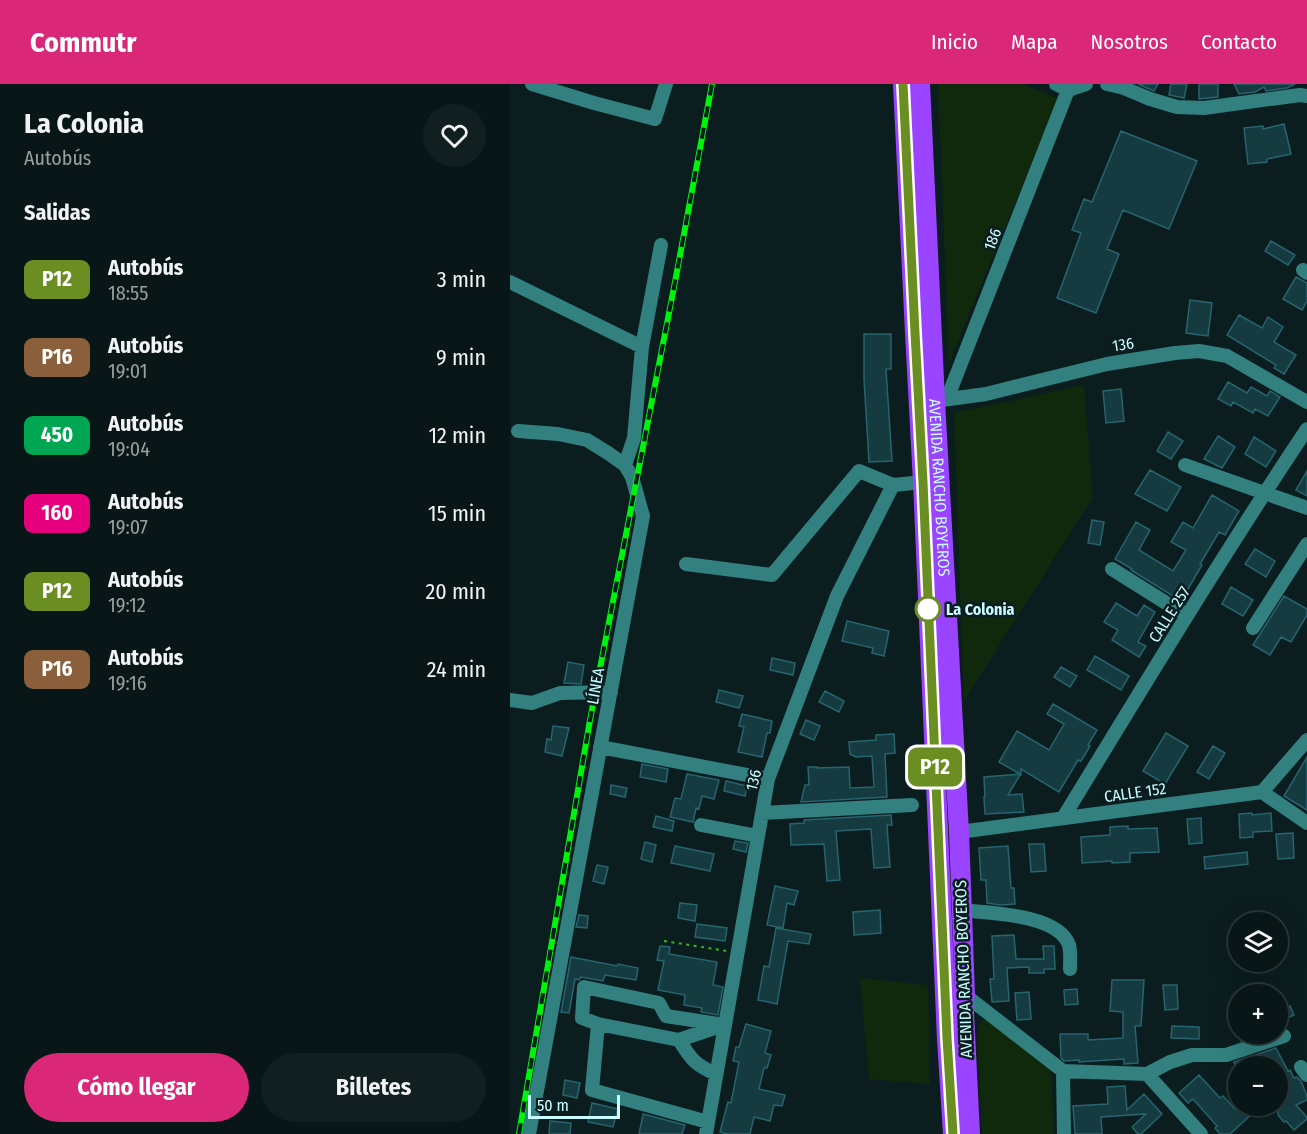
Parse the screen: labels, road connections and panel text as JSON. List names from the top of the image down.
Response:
{
  "streets": {
    "highway": ["AVENIDA RANCHO BOYEROS"],
    "street": [
      "186",
      "136",
      "CALLE 257",
      "LÍNEA",
      "CALLE 152"
    ]
  },
  "crossings": [
    ["186", "136"],
    ["186", "AVENIDA RANCHO BOYEROS"],
    ["136", "AVENIDA RANCHO BOYEROS"],
    ["AVENIDA RANCHO BOYEROS", "CALLE 152"],
    ["CALLE 257", "CALLE 152"]
  ],
  "places": ["La Colonia"],
  "lines": ["bus line P12"],
  "scale_bar": "50 m",
  "page": {
    "header": "Commutr",
    "nav": [
      "Inicio",
      "Mapa",
      "Nosotros",
      "Contacto"
    ],
    "heading": [
      ["La Colonia", "Autobús"],
      "Salidas"
    ],
    "on_map": "P12",
    "list": [
      {
        "mark": "P12",
        "name": "Autobús",
        "note": "18:55",
        "value": "3 min"
      },
      {
        "mark": "P16",
        "name": "Autobús",
        "note": "19:01",
        "value": "9 min"
      },
      {
        "mark": "450",
        "name": "Autobús",
        "note": "19:04",
        "value": "12 min"
      },
      {
        "mark": "160",
        "name": "Autobús",
        "note": "19:07",
        "value": "15 min"
      },
      {
        "mark": "P12",
        "name": "Autobús",
        "note": "19:12",
        "value": "20 min"
      },
      {
        "mark": "P16",
        "name": "Autobús",
        "note": "19:16",
        "value": "24 min"
      }
    ],
    "map_buttons": ["+", "−"],
    "buttons": ["Cómo llegar", "Billetes"],
    "scale": "50 m"
  }
}
